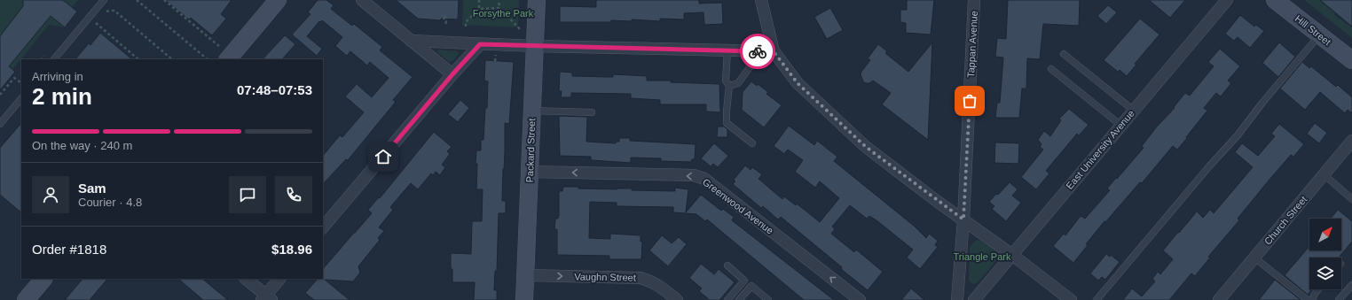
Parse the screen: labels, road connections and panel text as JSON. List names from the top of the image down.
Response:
{
  "streets": {
    "main road": ["Hill Street", "Packard Street"],
    "street": [
      "Tappan Avenue",
      "East University Avenue",
      "Greenwood Avenue",
      "Church Street",
      "Vaughn Street"
    ]
  },
  "crossings": [
    ["Packard Street", "Greenwood Avenue"],
    ["Packard Street", "Vaughn Street"]
  ],
  "one_way": ["Greenwood Avenue", "Vaughn Street"],
  "parks": ["Forsythe Park", "Triangle Park"],
  "north": "top right",
  "page": {
    "heading": ["2 min", "Arriving in", "07:48–07:53"],
    "panel": [
      "Sam",
      "Courier · 4.8",
      "Order #1818",
      "$18.96"
    ],
    "bar": "On the way · 240 m"
  }
}
